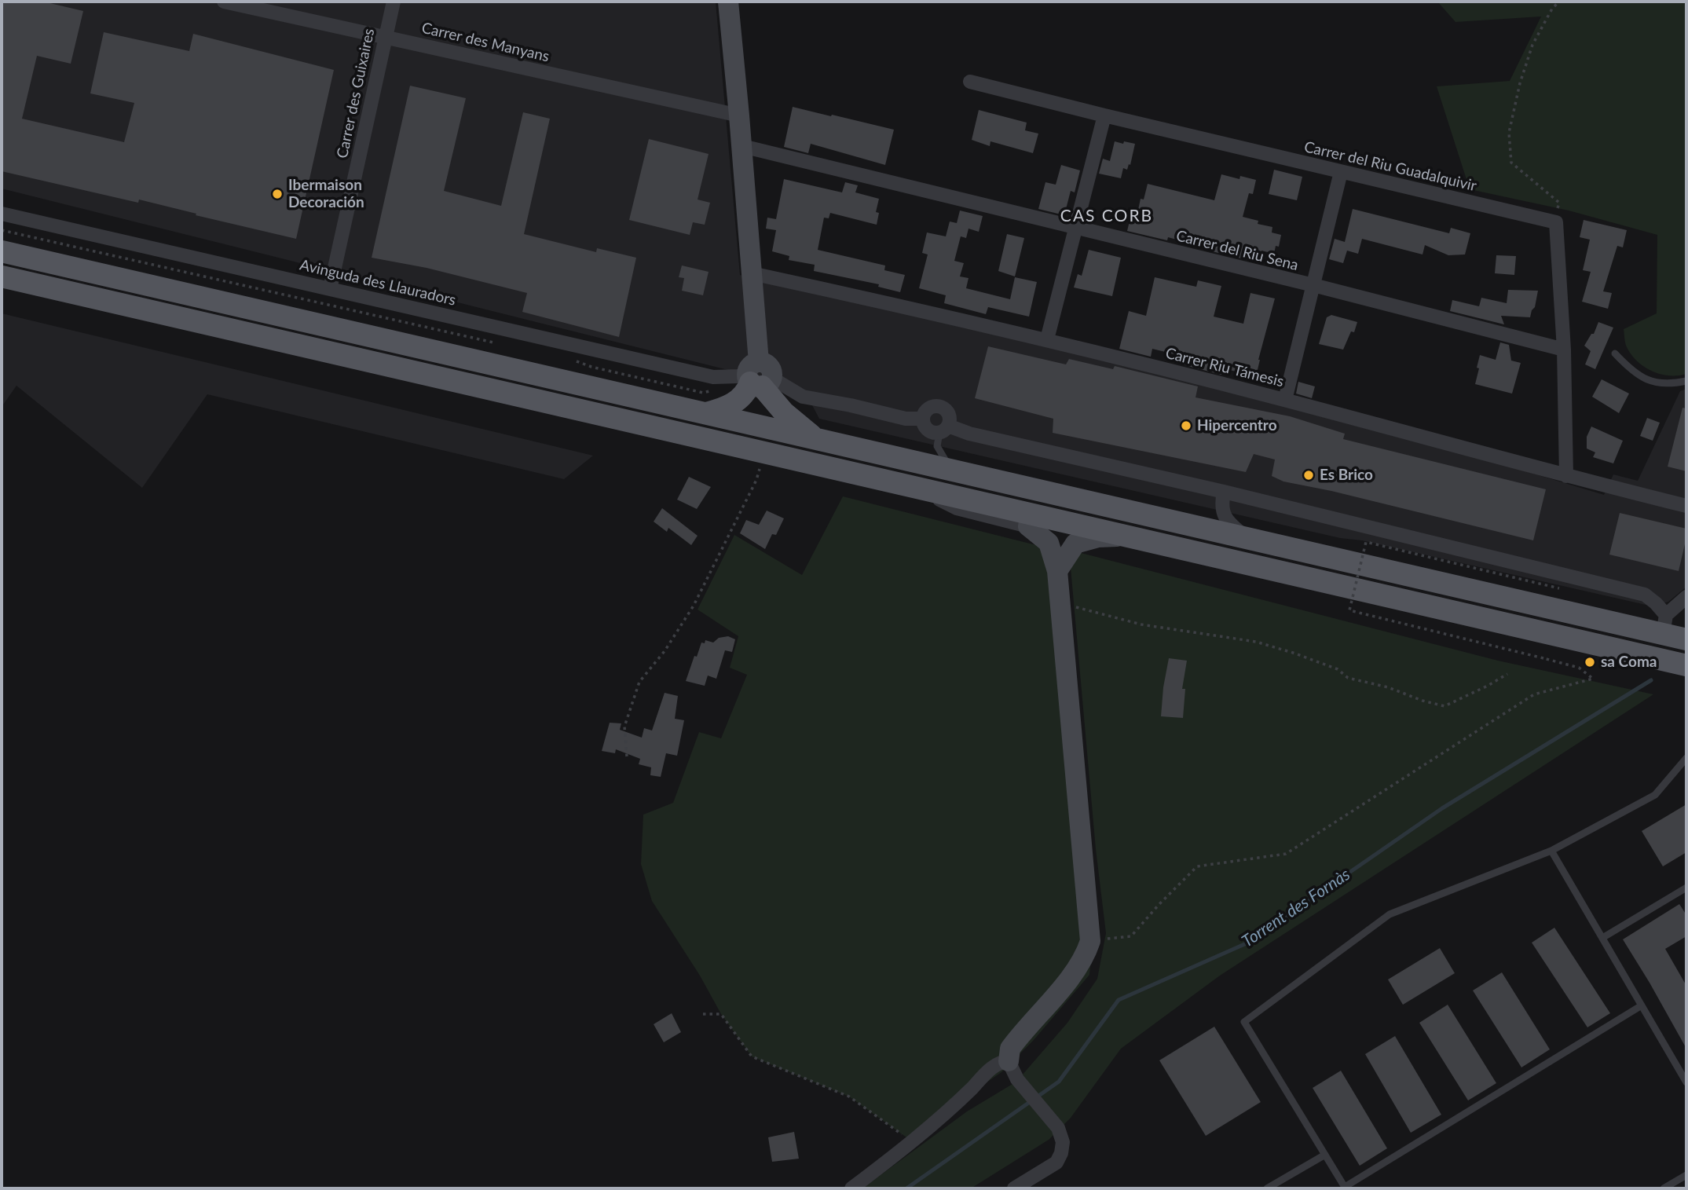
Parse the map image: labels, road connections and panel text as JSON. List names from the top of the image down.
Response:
{
  "streets": {
    "street": [
      "Carrer des Manyans",
      "Carrer des Guixaires",
      "Carrer del Riu Guadalquivir",
      "Carrer del Riu Sena",
      "Avinguda des Llauradors",
      "Carrer Riu Támesis"
    ]
  },
  "crossings": [
    ["Carrer des Manyans", "Carrer des Guixaires"],
    ["Carrer des Guixaires", "Avinguda des Llauradors"]
  ],
  "districts": ["CAS CORB"],
  "water": ["Torrent des Fornàs"],
  "places": [
    "Ibermaison Decoración",
    "Hipercentro",
    "Es Brico",
    "sa Coma"
  ]
}
